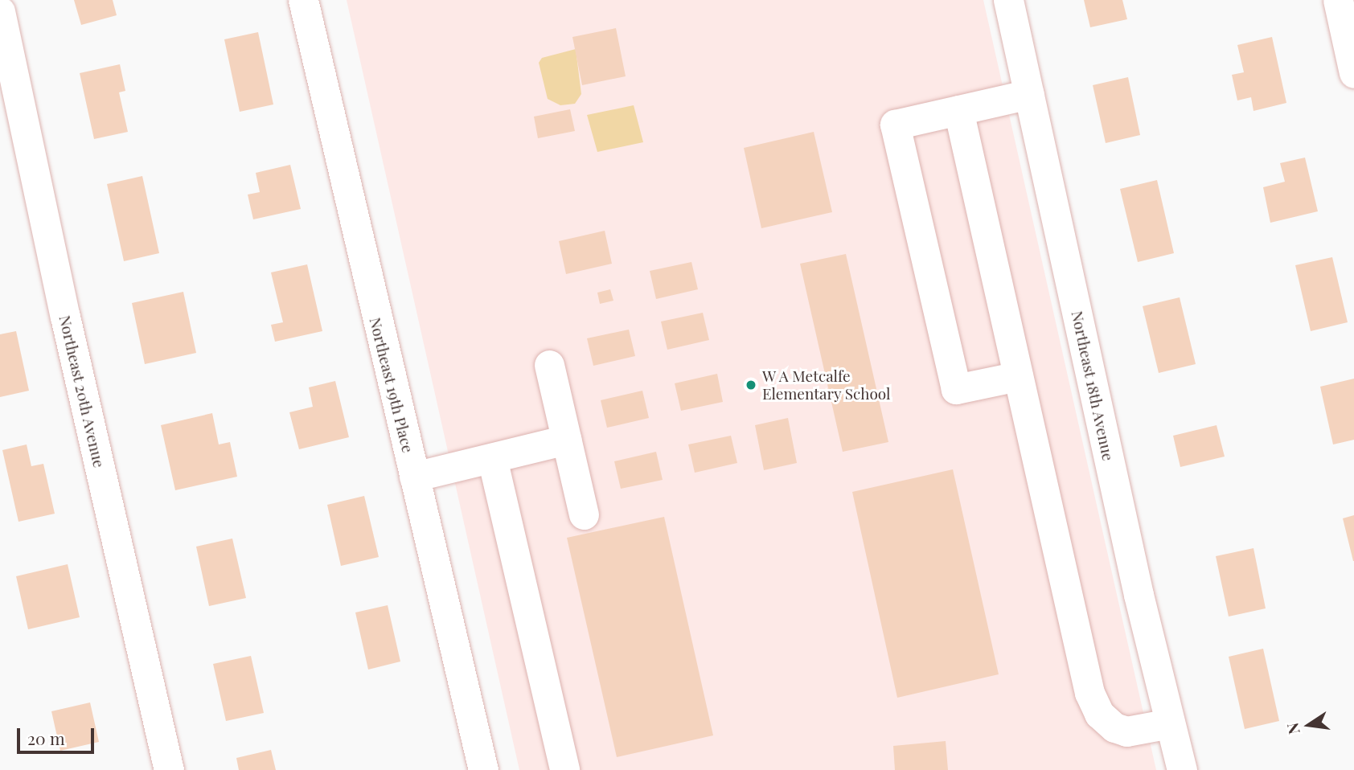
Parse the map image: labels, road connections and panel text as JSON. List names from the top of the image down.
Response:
{
  "streets": {
    "street": ["Northeast 19th Place", "Northeast 18th Avenue", "Northeast 20th Avenue"]
  },
  "places": ["W A Metcalfe Elementary School"],
  "scale_bar": "20 m",
  "north": "left"
}
